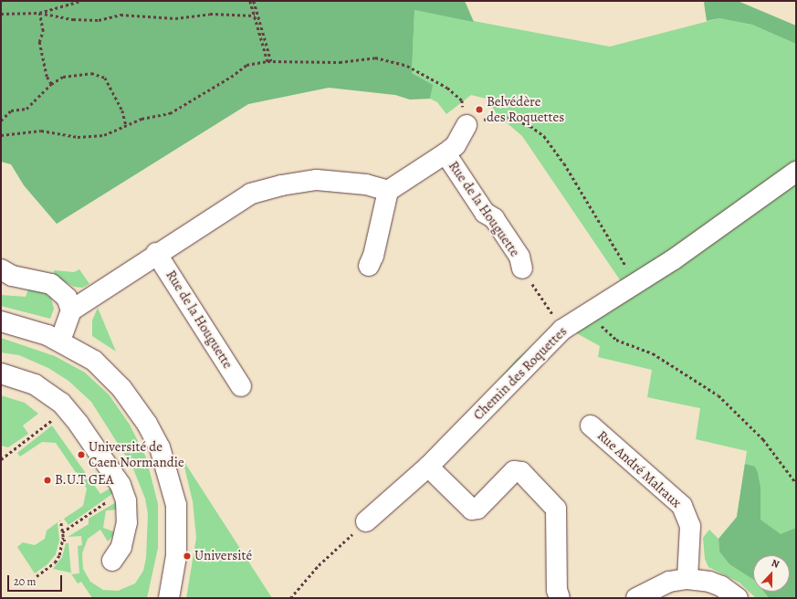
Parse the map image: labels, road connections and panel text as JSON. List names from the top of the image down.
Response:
{
  "streets": {
    "street": ["Rue de la Houguette", "Chemin des Roquettes", "Rue André Malraux"]
  },
  "places": [
    "Belvédère des Roquettes",
    "Université de Caen Normandie",
    "B.U.T GEA",
    "Université"
  ],
  "scale_bar": "20 m",
  "north": "top"
}
